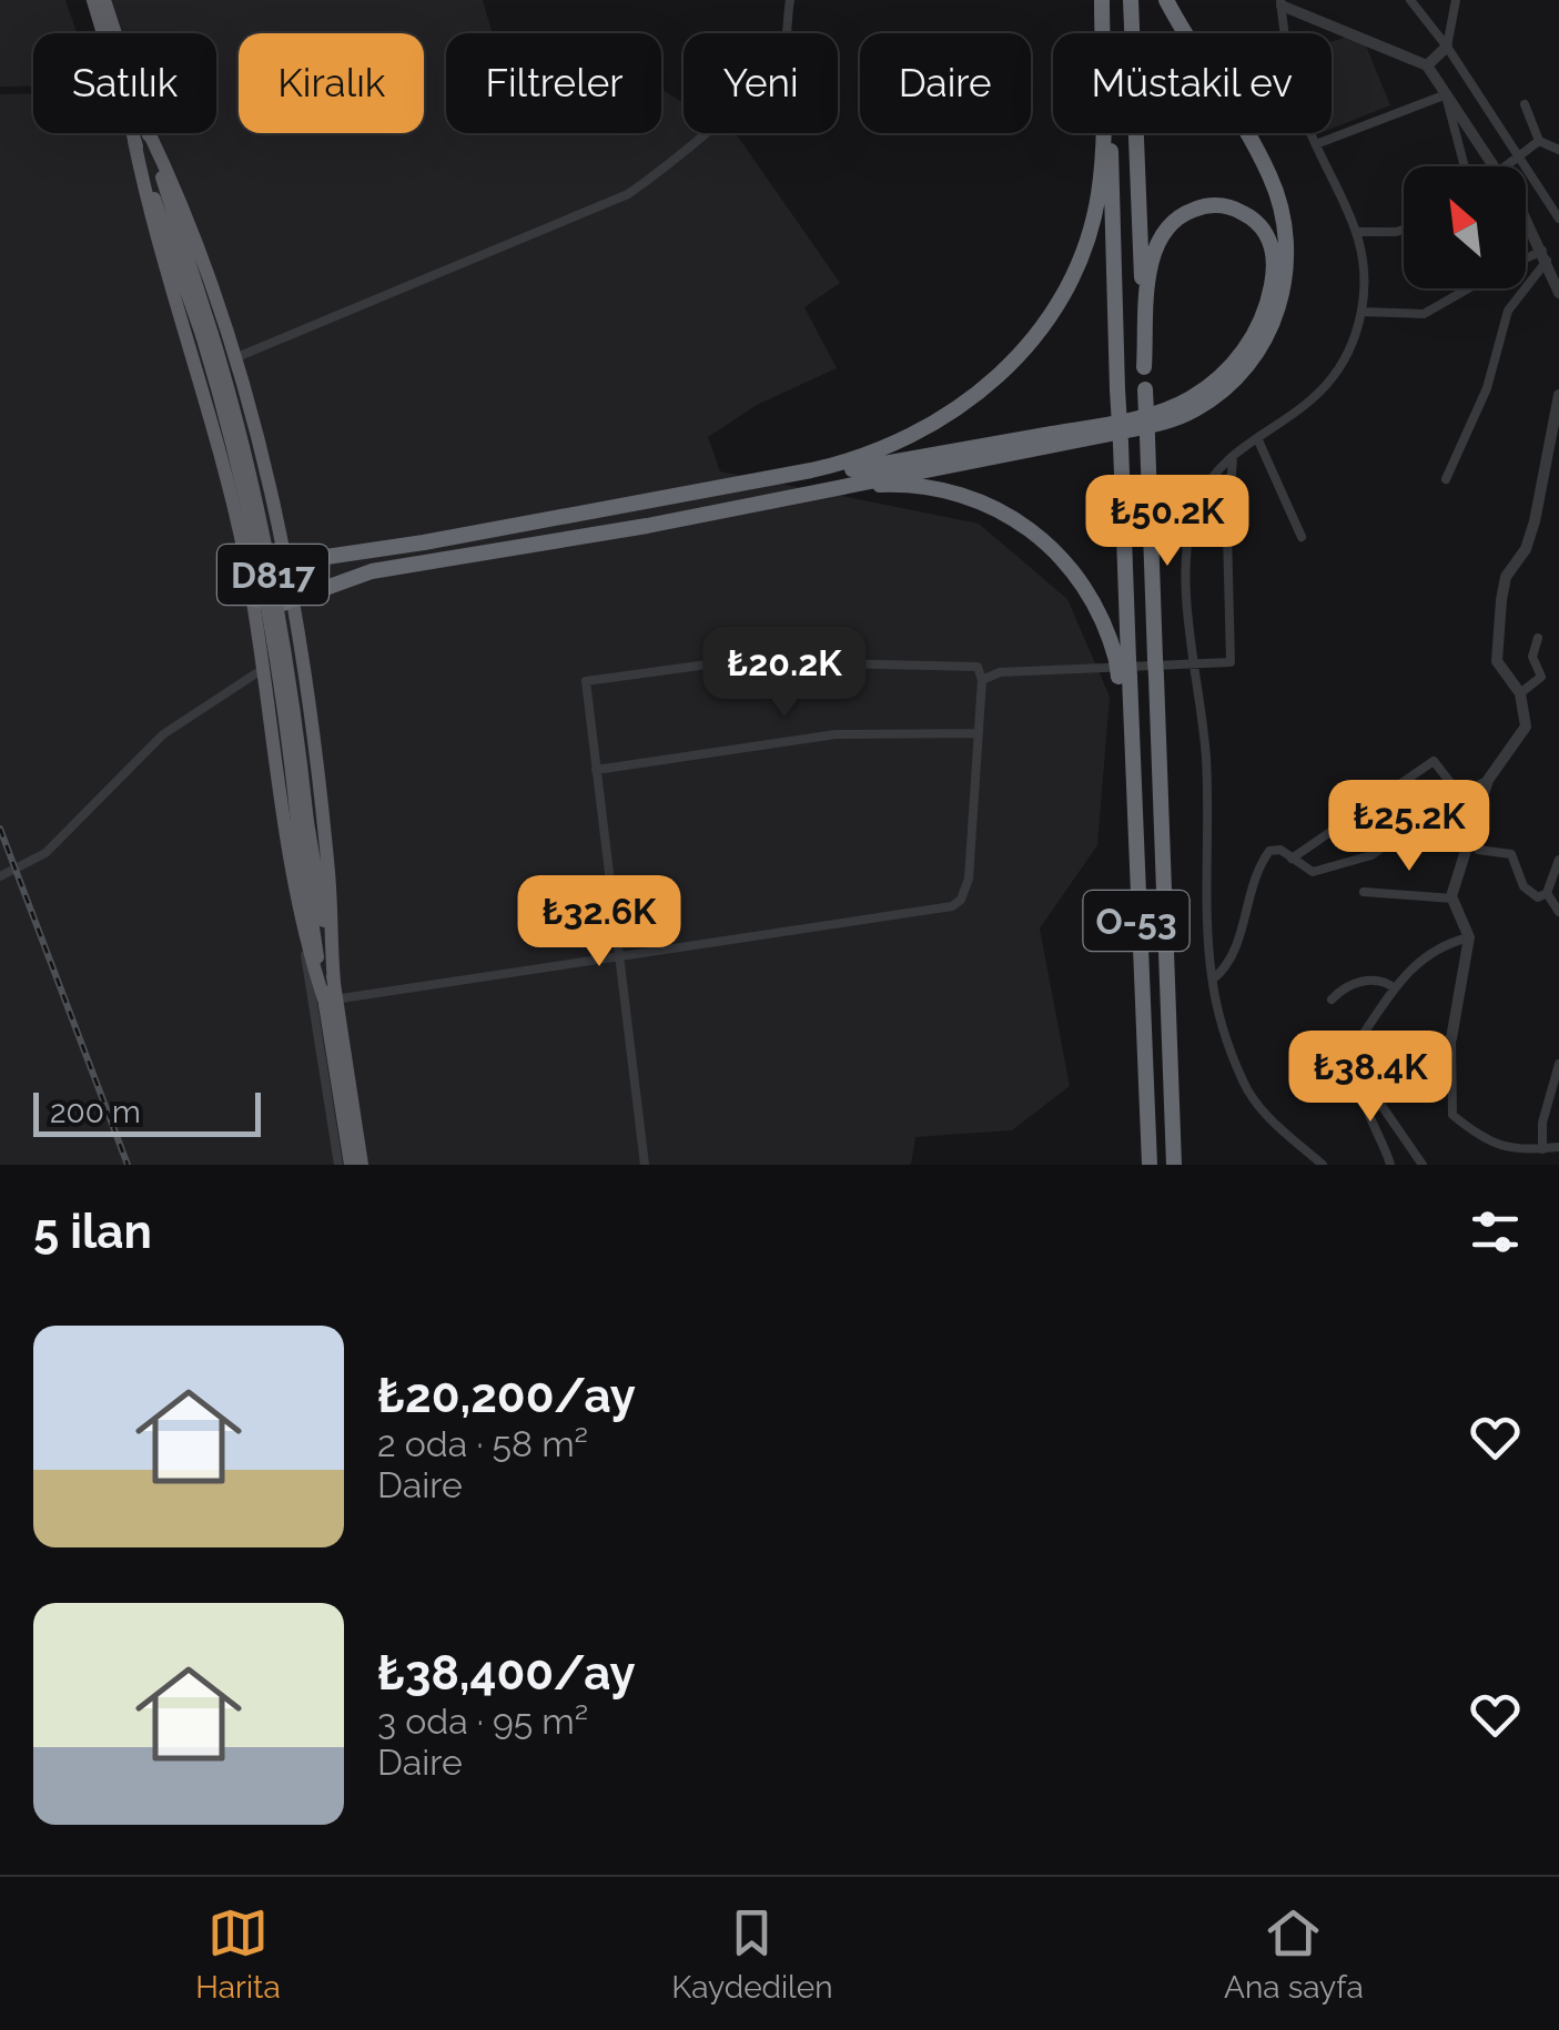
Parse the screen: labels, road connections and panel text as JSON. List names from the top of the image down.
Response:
{
  "streets": {
    "highway": ["D817", "O-53"]
  },
  "scale_bar": "200 m",
  "north": "top left",
  "page": {
    "chip": [
      "Satılık",
      "Kiralık",
      "Filtreler",
      "Yeni",
      "Daire",
      "Müstakil ev"
    ],
    "price": [
      "₺50.2K",
      "₺20.2K",
      "₺25.2K",
      "₺32.6K",
      "₺38.4K"
    ],
    "scale": "200 m",
    "heading": "5 ilan",
    "list": [
      {
        "name": "₺20,200/ay",
        "note": "2 oda · 58 m² · Daire"
      },
      {
        "name": "₺38,400/ay",
        "note": "3 oda · 95 m² · Daire"
      }
    ],
    "tabs": ["Harita", "Kaydedilen", "Ana sayfa"]
  }
}
